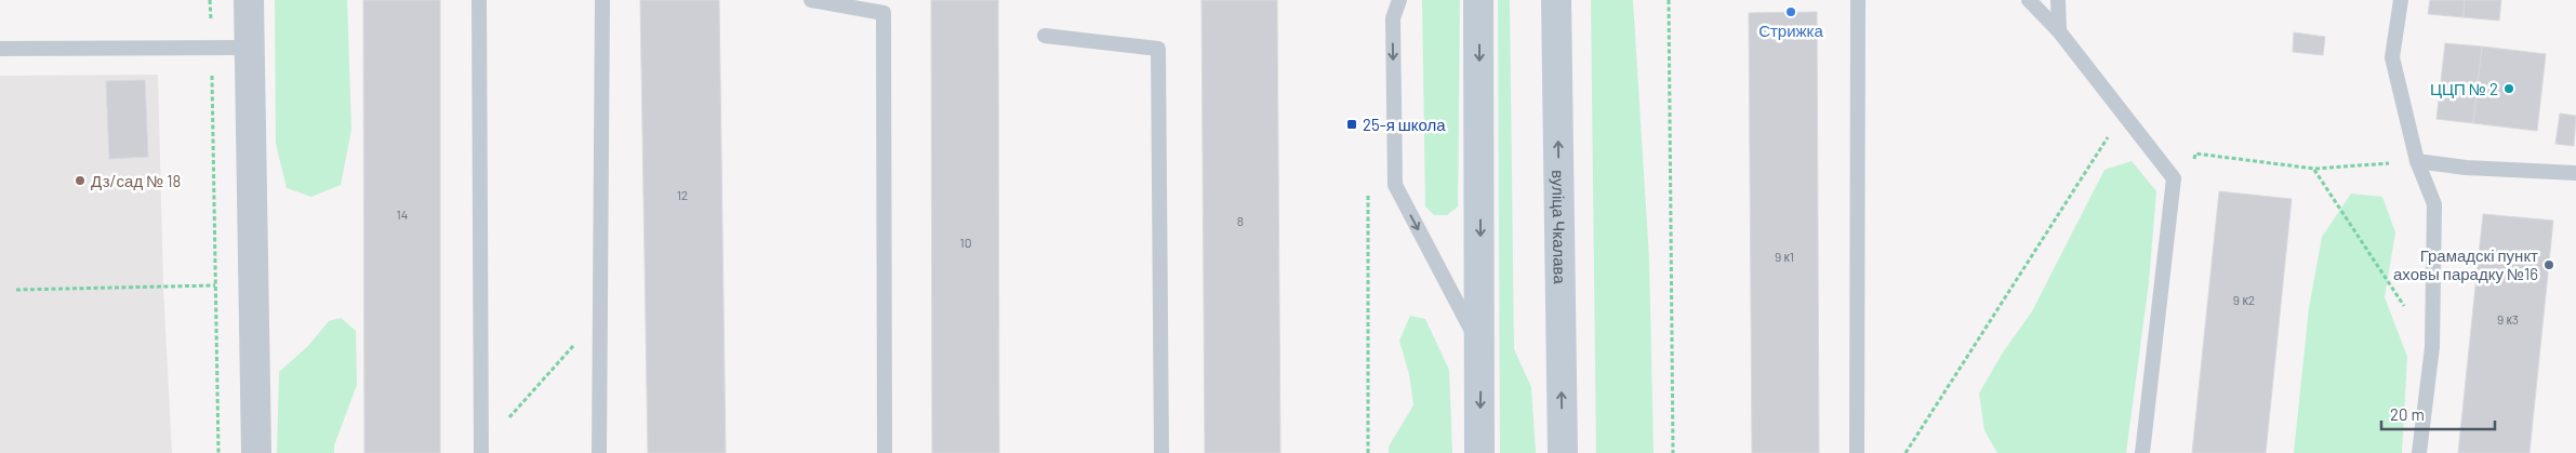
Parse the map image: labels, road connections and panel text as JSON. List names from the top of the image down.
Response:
{
  "streets": {
    "main road": ["вуліца Чкалава"]
  },
  "places": {
    "other": [
      "Стрижка",
      "ЦЦП № 2",
      "Дз/сад № 18",
      "Грамадскі пункт аховы парадку №16"
    ],
    "transit": ["25-я школа"]
  },
  "house_numbers": [
    "12",
    "14",
    "8",
    "10",
    "9 к1",
    "9 к2",
    "9 к3"
  ],
  "scale_bar": "20 m"
}
